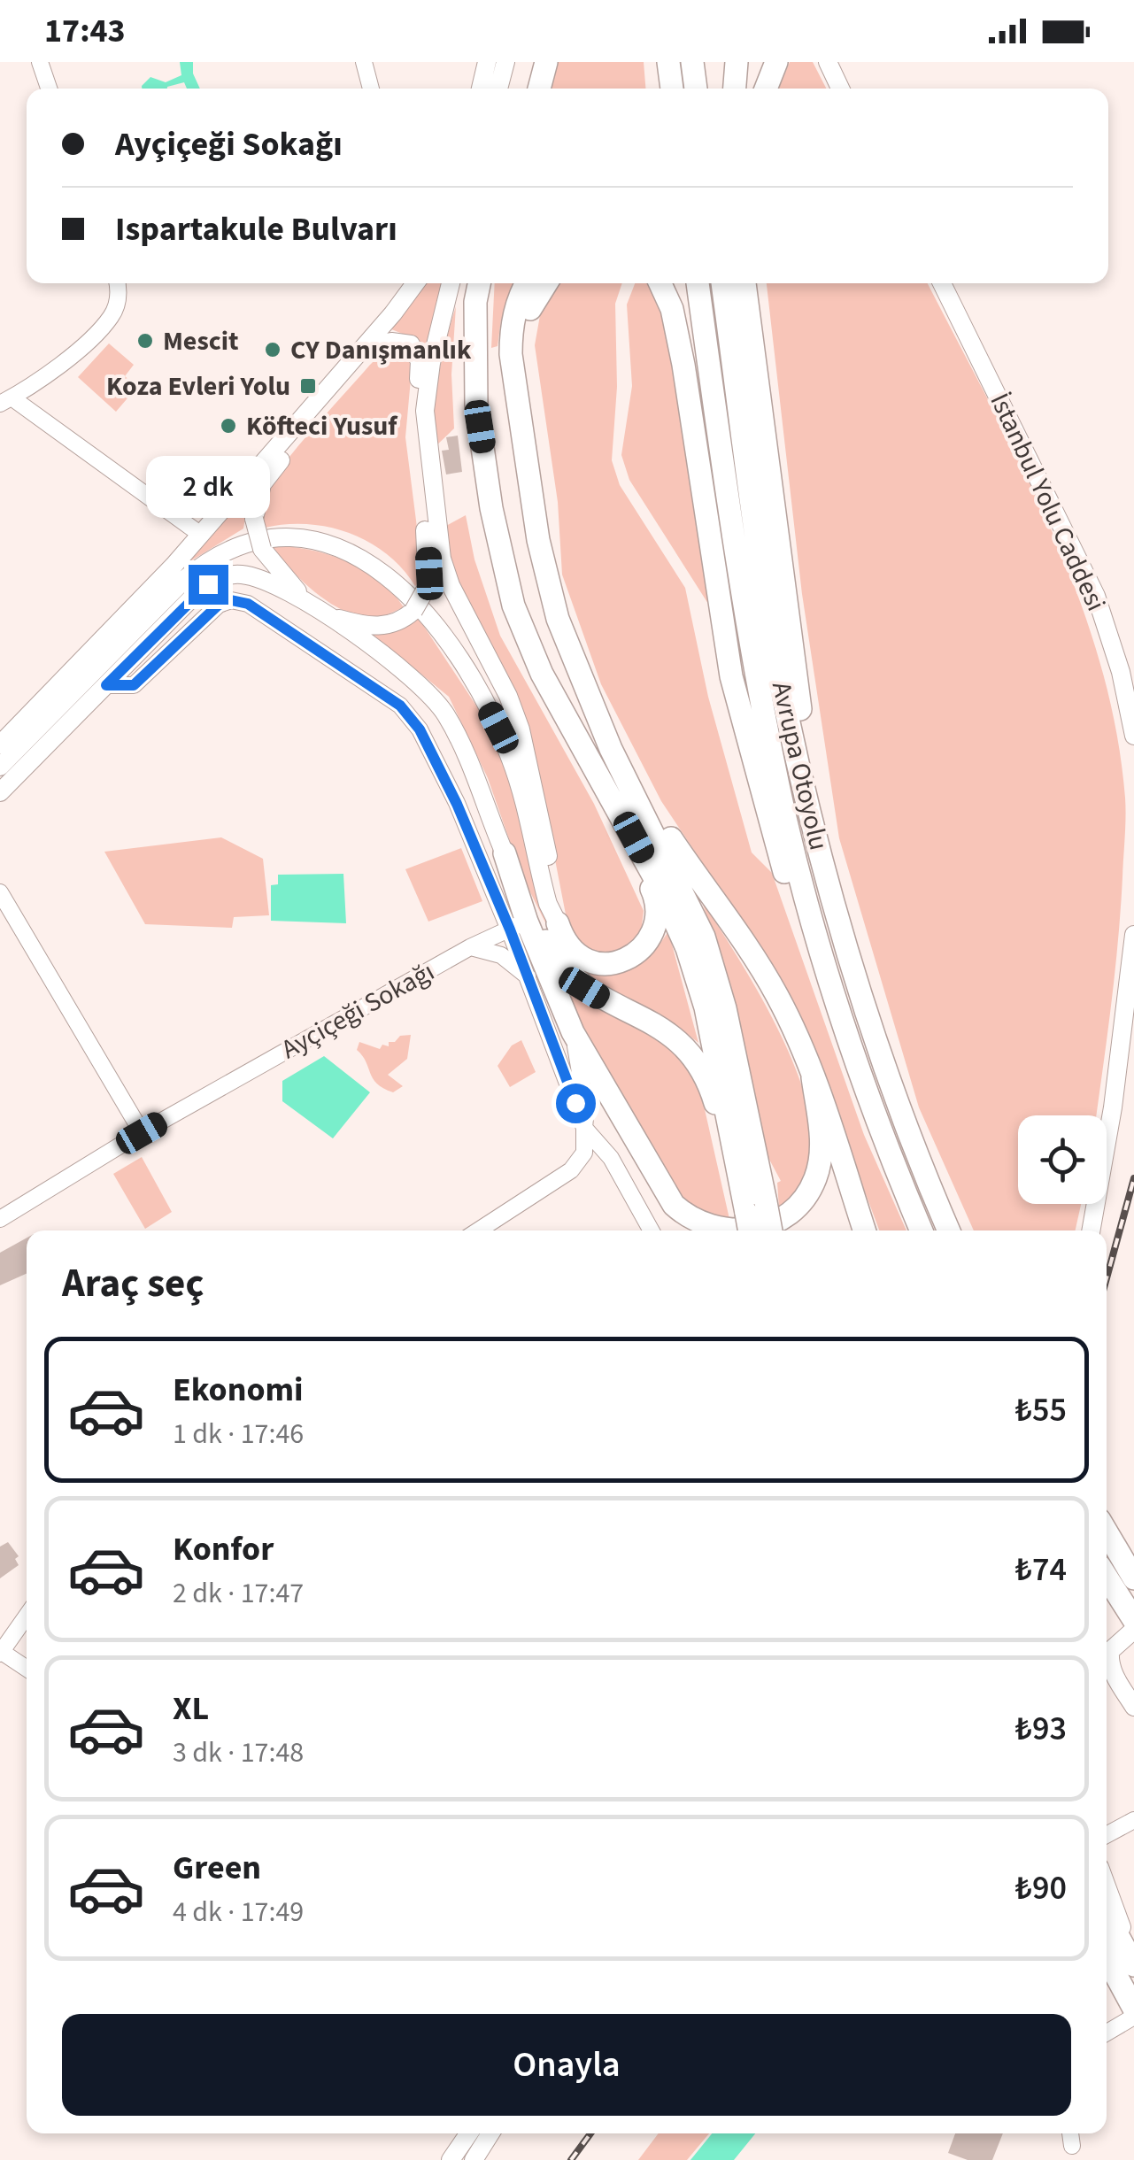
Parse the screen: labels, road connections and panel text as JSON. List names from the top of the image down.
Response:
{
  "streets": {
    "highway": ["Avrupa Otoyolu"],
    "main road": ["İstanbul Yolu Caddesi"],
    "street": ["Ayçiçeği Sokağı"]
  },
  "places": {
    "other": ["Mescit", "CY Danışmanlık", "Köfteci Yusuf"],
    "transit": ["Koza Evleri Yolu"]
  },
  "page": {
    "status": "17:43",
    "banner": ["Ayçiçeği Sokağı", "Ispartakule Bulvarı"],
    "bubble": "2 dk",
    "heading": "Araç seç",
    "list": [
      {
        "name": "Ekonomi",
        "note": "1 dk · 17:46",
        "value": "₺55"
      },
      {
        "name": "Konfor",
        "note": "2 dk · 17:47",
        "value": "₺74"
      },
      {
        "name": "XL",
        "note": "3 dk · 17:48",
        "value": "₺93"
      },
      {
        "name": "Green",
        "note": "4 dk · 17:49",
        "value": "₺90"
      }
    ],
    "buttons": "Onayla"
  }
}
